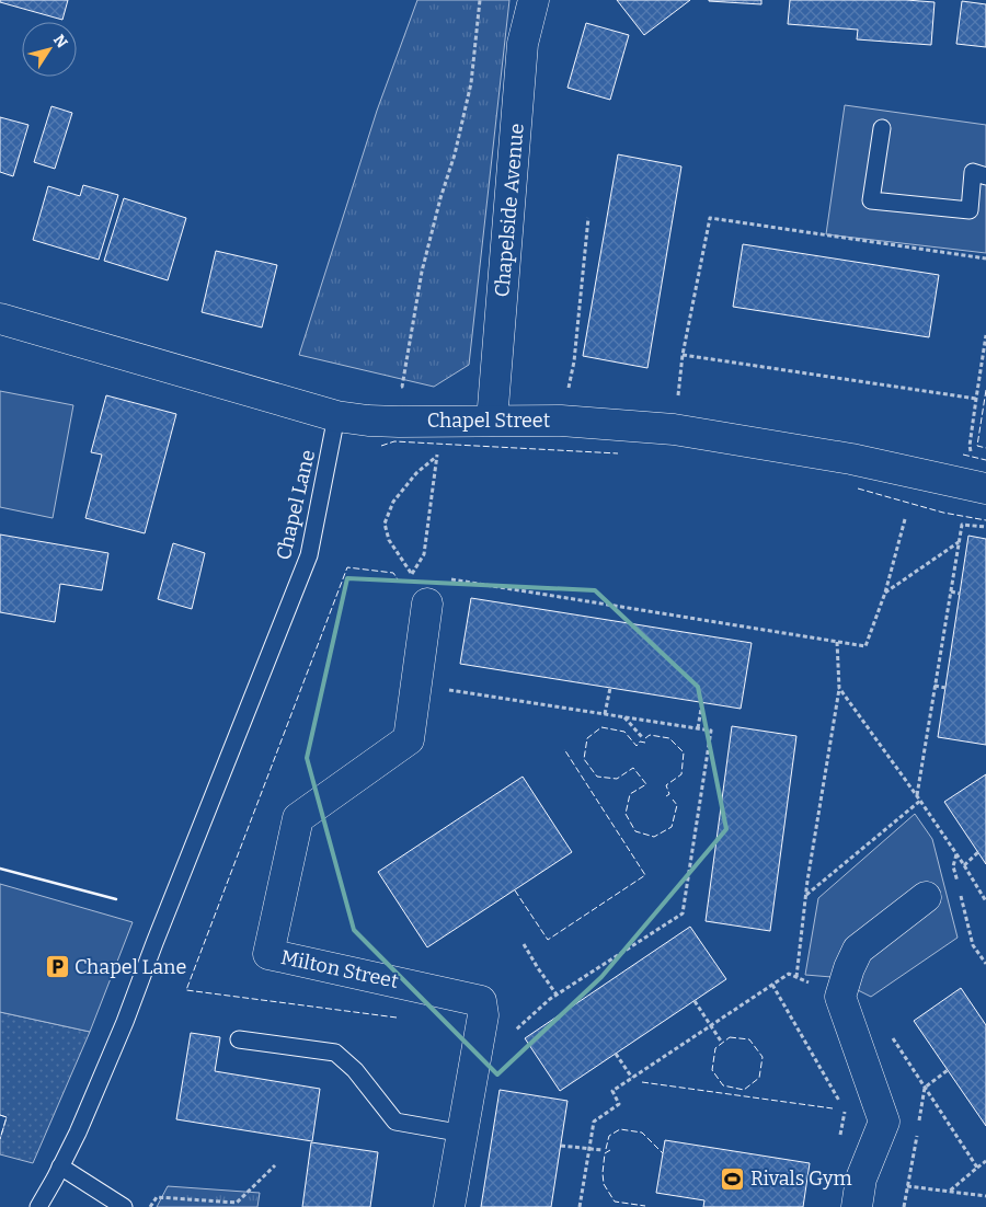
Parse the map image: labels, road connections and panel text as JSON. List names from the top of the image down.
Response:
{
  "streets": {
    "street": ["Chapelside Avenue", "Chapel Street", "Milton Street"],
    "lane": ["Chapel Lane"]
  },
  "crossings": [
    ["Chapelside Avenue", "Chapel Street"],
    ["Chapel Street", "Chapel Lane"]
  ],
  "places": {
    "parking": ["Chapel Lane"],
    "sports": ["Rivals Gym"]
  },
  "north": "top right"
}
